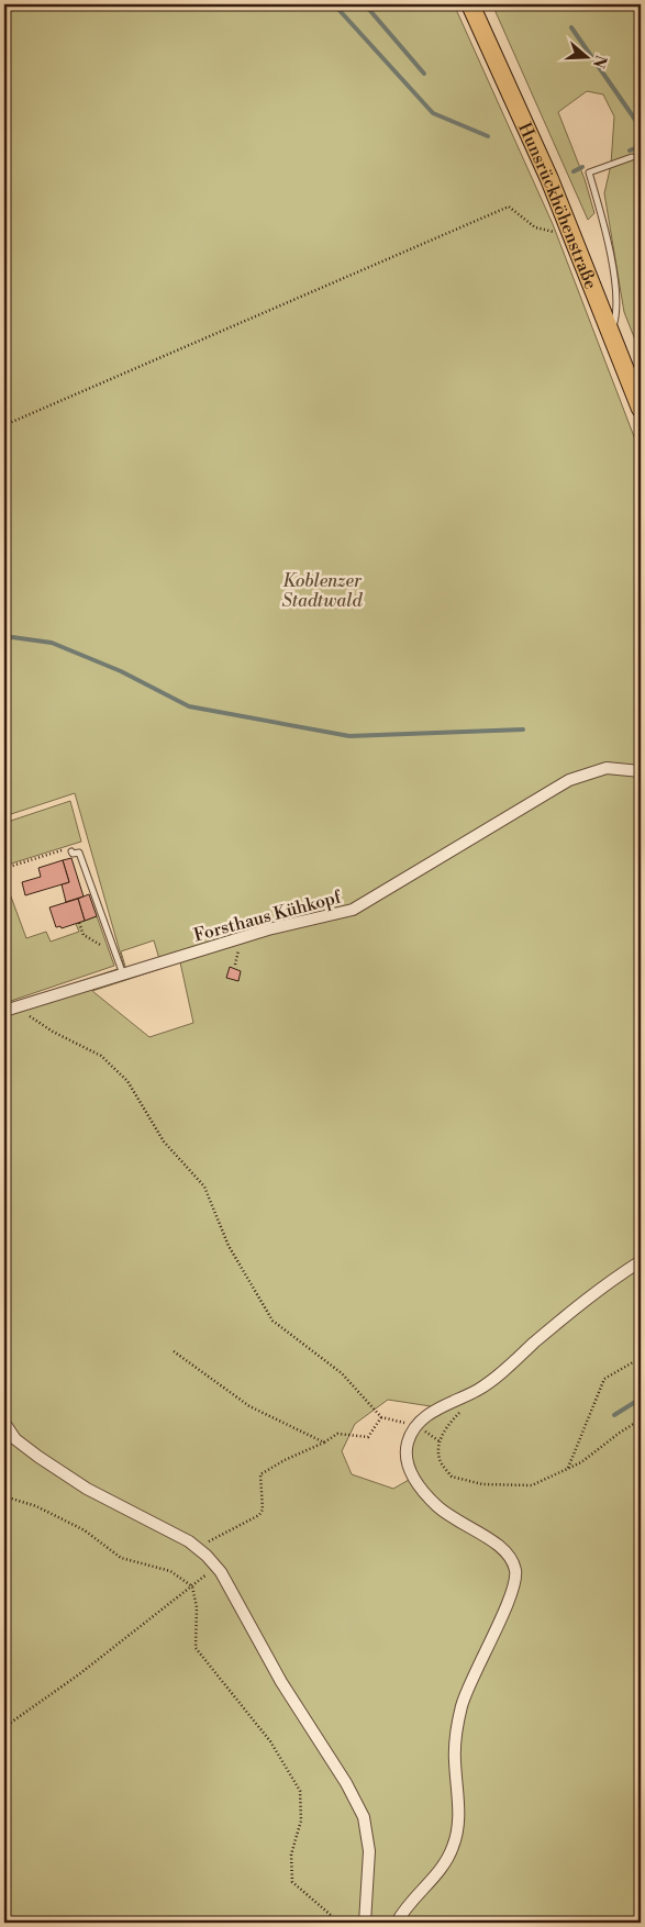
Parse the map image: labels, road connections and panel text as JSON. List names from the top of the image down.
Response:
{
  "streets": {
    "main road": ["Hunsrückhöhenstraße"],
    "street": ["Forsthaus Kühkopf"]
  },
  "parks": ["Koblenzer Stadtwald"],
  "north": "right"
}
